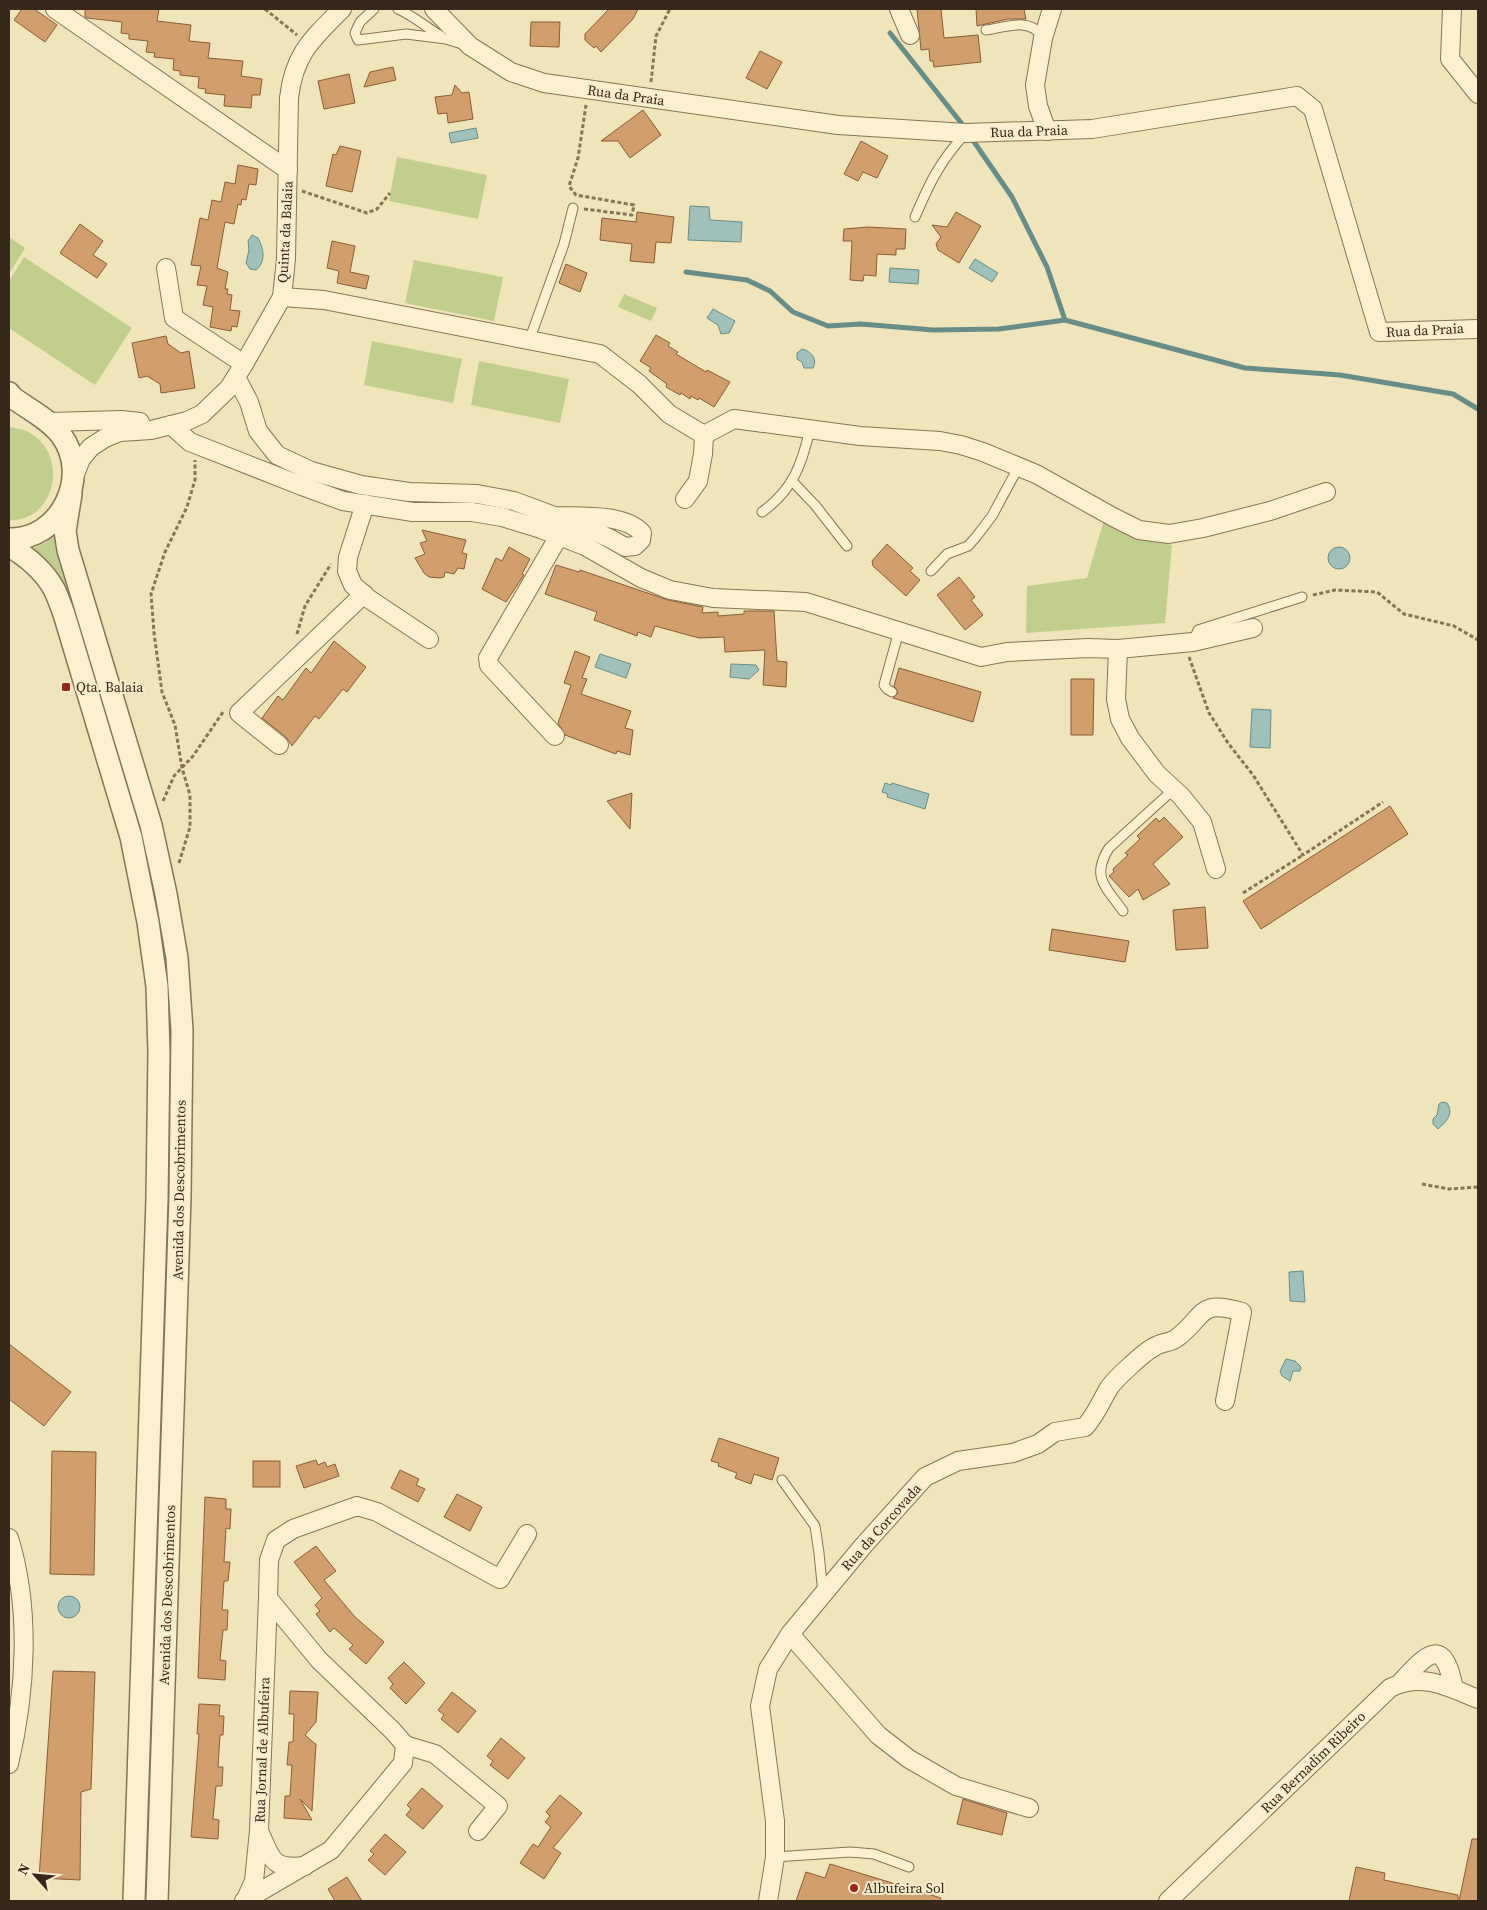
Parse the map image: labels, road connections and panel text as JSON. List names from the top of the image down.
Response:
{
  "streets": {
    "street": [
      "Rua da Praia",
      "Quinta da Balaia",
      "Avenida dos Descobrimentos",
      "Rua da Corcovada",
      "Rua Jornal de Albufeira",
      "Rua Bernadim Ribeiro"
    ]
  },
  "crossings": [
    ["Quinta da Balaia", "Avenida dos Descobrimentos"]
  ],
  "places": {
    "transit": ["Qta. Balaia"],
    "other": ["Albufeira Sol"]
  },
  "north": "top left"
}
